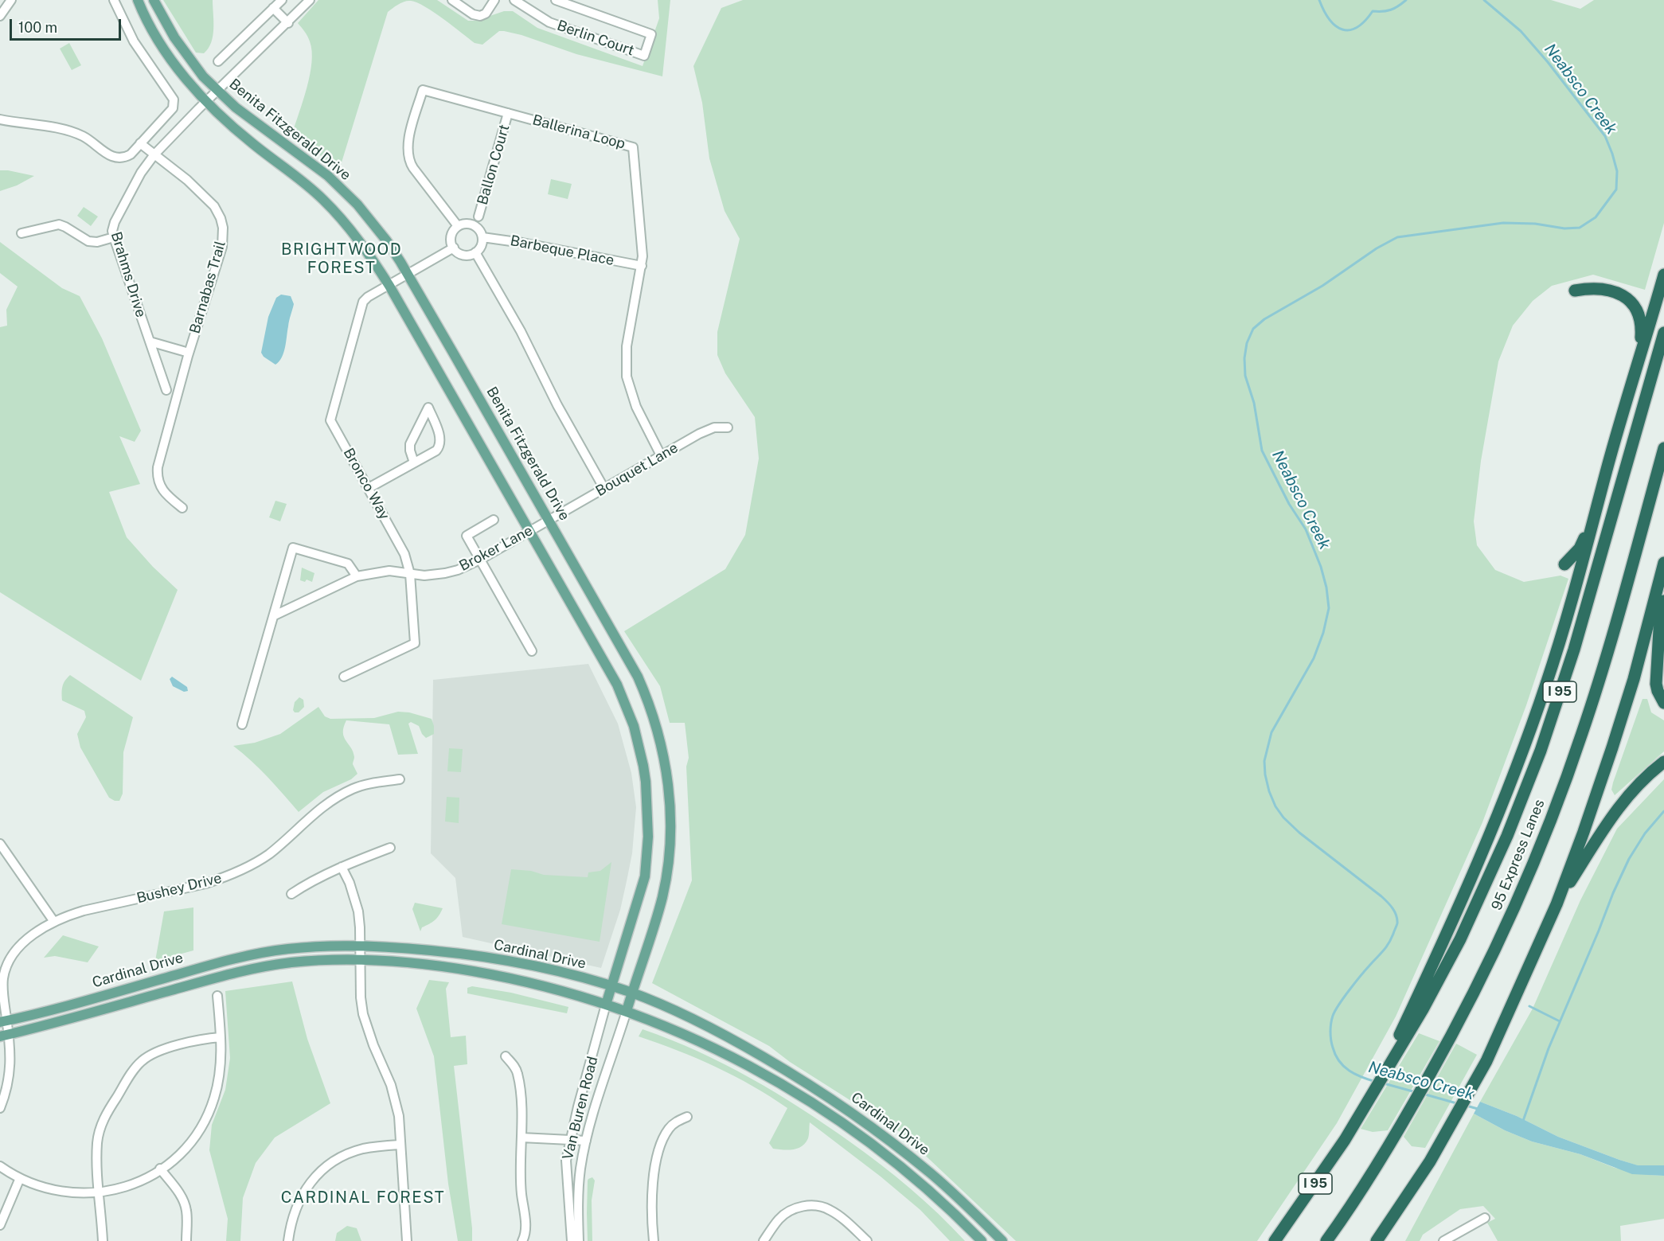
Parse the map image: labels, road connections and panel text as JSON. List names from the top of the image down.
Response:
{
  "streets": {
    "highway": ["I 95", "95 Express Lanes"],
    "main road": ["Benita Fitzgerald Drive", "Cardinal Drive"],
    "street": [
      "Berlin Court",
      "Ballerina Loop",
      "Ballon Court",
      "Barbeque Place",
      "Brahms Drive",
      "Barnabas Trail",
      "Bouquet Lane",
      "Bronco Way",
      "Broker Lane",
      "Bushey Drive",
      "Van Buren Road"
    ]
  },
  "crossings": [
    ["Benita Fitzgerald Drive", "Brahms Drive"],
    ["Benita Fitzgerald Drive", "Bouquet Lane"],
    ["Benita Fitzgerald Drive", "Bronco Way"],
    ["Benita Fitzgerald Drive", "Broker Lane"],
    ["Benita Fitzgerald Drive", "Cardinal Drive"],
    ["Benita Fitzgerald Drive", "Van Buren Road"],
    ["Ballerina Loop", "Ballon Court"],
    ["Ballerina Loop", "Barbeque Place"],
    ["Ballerina Loop", "Bouquet Lane"],
    ["Brahms Drive", "Barnabas Trail"],
    ["Bouquet Lane", "Broker Lane"],
    ["Bronco Way", "Broker Lane"],
    ["Bushey Drive", "Cardinal Drive"],
    ["Cardinal Drive", "Van Buren Road"]
  ],
  "districts": ["BRIGHTWOOD FOREST", "CARDINAL FOREST"],
  "water": ["Neabsco Creek"],
  "scale_bar": "100 m"
}
